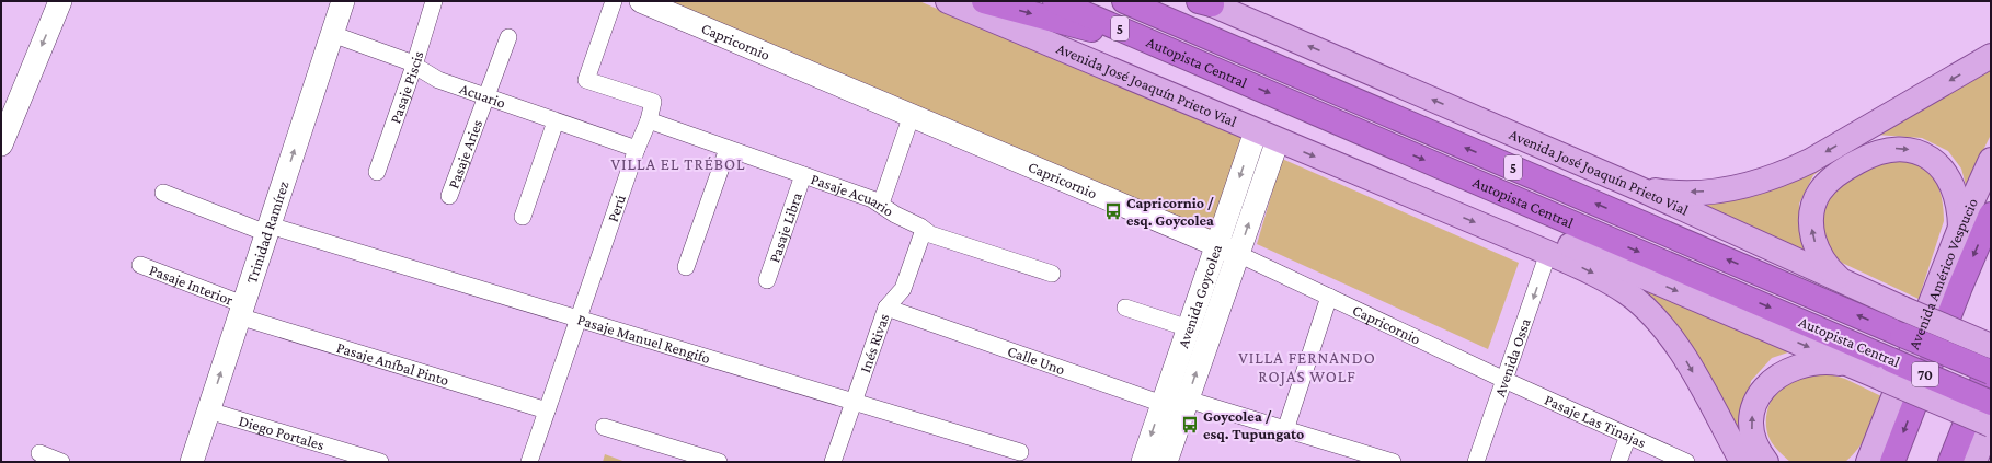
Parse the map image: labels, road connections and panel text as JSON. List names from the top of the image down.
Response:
{
  "streets": {
    "highway": ["5", "Autopista Central", "70"],
    "main road": ["Avenida José Joaquín Prieto Vial", "Avenida Américo Vespucio"],
    "street": [
      "Capricornio",
      "Pasaje Piscis",
      "Acuario",
      "Pasaje Aries",
      "Pasaje Acuario",
      "Perú",
      "Pasaje Libra",
      "Trinidad Ramírez",
      "Pasaje Interior",
      "Avenida Goycolea",
      "Pasaje Manuel Rengifo",
      "Inés Rivas",
      "Avenida Ossa",
      "Calle Uno",
      "Pasaje Aníbal Pinto",
      "Pasaje Las Tinajas",
      "Diego Portales"
    ]
  },
  "crossings": [
    ["Capricornio", "Avenida Goycolea"],
    ["Capricornio", "Avenida Ossa"],
    ["Capricornio", "Pasaje Las Tinajas"],
    ["Autopista Central", "Avenida José Joaquín Prieto Vial"],
    ["Avenida José Joaquín Prieto Vial", "Avenida Goycolea"],
    ["Avenida José Joaquín Prieto Vial", "Avenida Ossa"],
    ["Pasaje Piscis", "Acuario"],
    ["Acuario", "Pasaje Aries"],
    ["Acuario", "Perú"],
    ["Acuario", "Trinidad Ramírez"],
    ["Pasaje Acuario", "Perú"],
    ["Pasaje Acuario", "Pasaje Libra"],
    ["Pasaje Acuario", "Inés Rivas"],
    ["Perú", "Pasaje Manuel Rengifo"],
    ["Perú", "Pasaje Aníbal Pinto"],
    ["Trinidad Ramírez", "Pasaje Interior"],
    ["Trinidad Ramírez", "Pasaje Manuel Rengifo"],
    ["Trinidad Ramírez", "Pasaje Aníbal Pinto"],
    ["Trinidad Ramírez", "Diego Portales"],
    ["Pasaje Interior", "Pasaje Aníbal Pinto"],
    ["Avenida Goycolea", "Calle Uno"],
    ["Pasaje Manuel Rengifo", "Inés Rivas"],
    ["Inés Rivas", "Calle Uno"],
    ["Avenida Ossa", "Pasaje Las Tinajas"]
  ],
  "one_way": ["Trinidad Ramírez", "Avenida Ossa"],
  "districts": ["VILLA EL TRÉBOL", "VILLA FERNANDO ROJAS WOLF"],
  "places": {
    "bus stop": ["Capricornio / esq. Goycolea", "Goycolea / esq. Tupungato"]
  }
}
